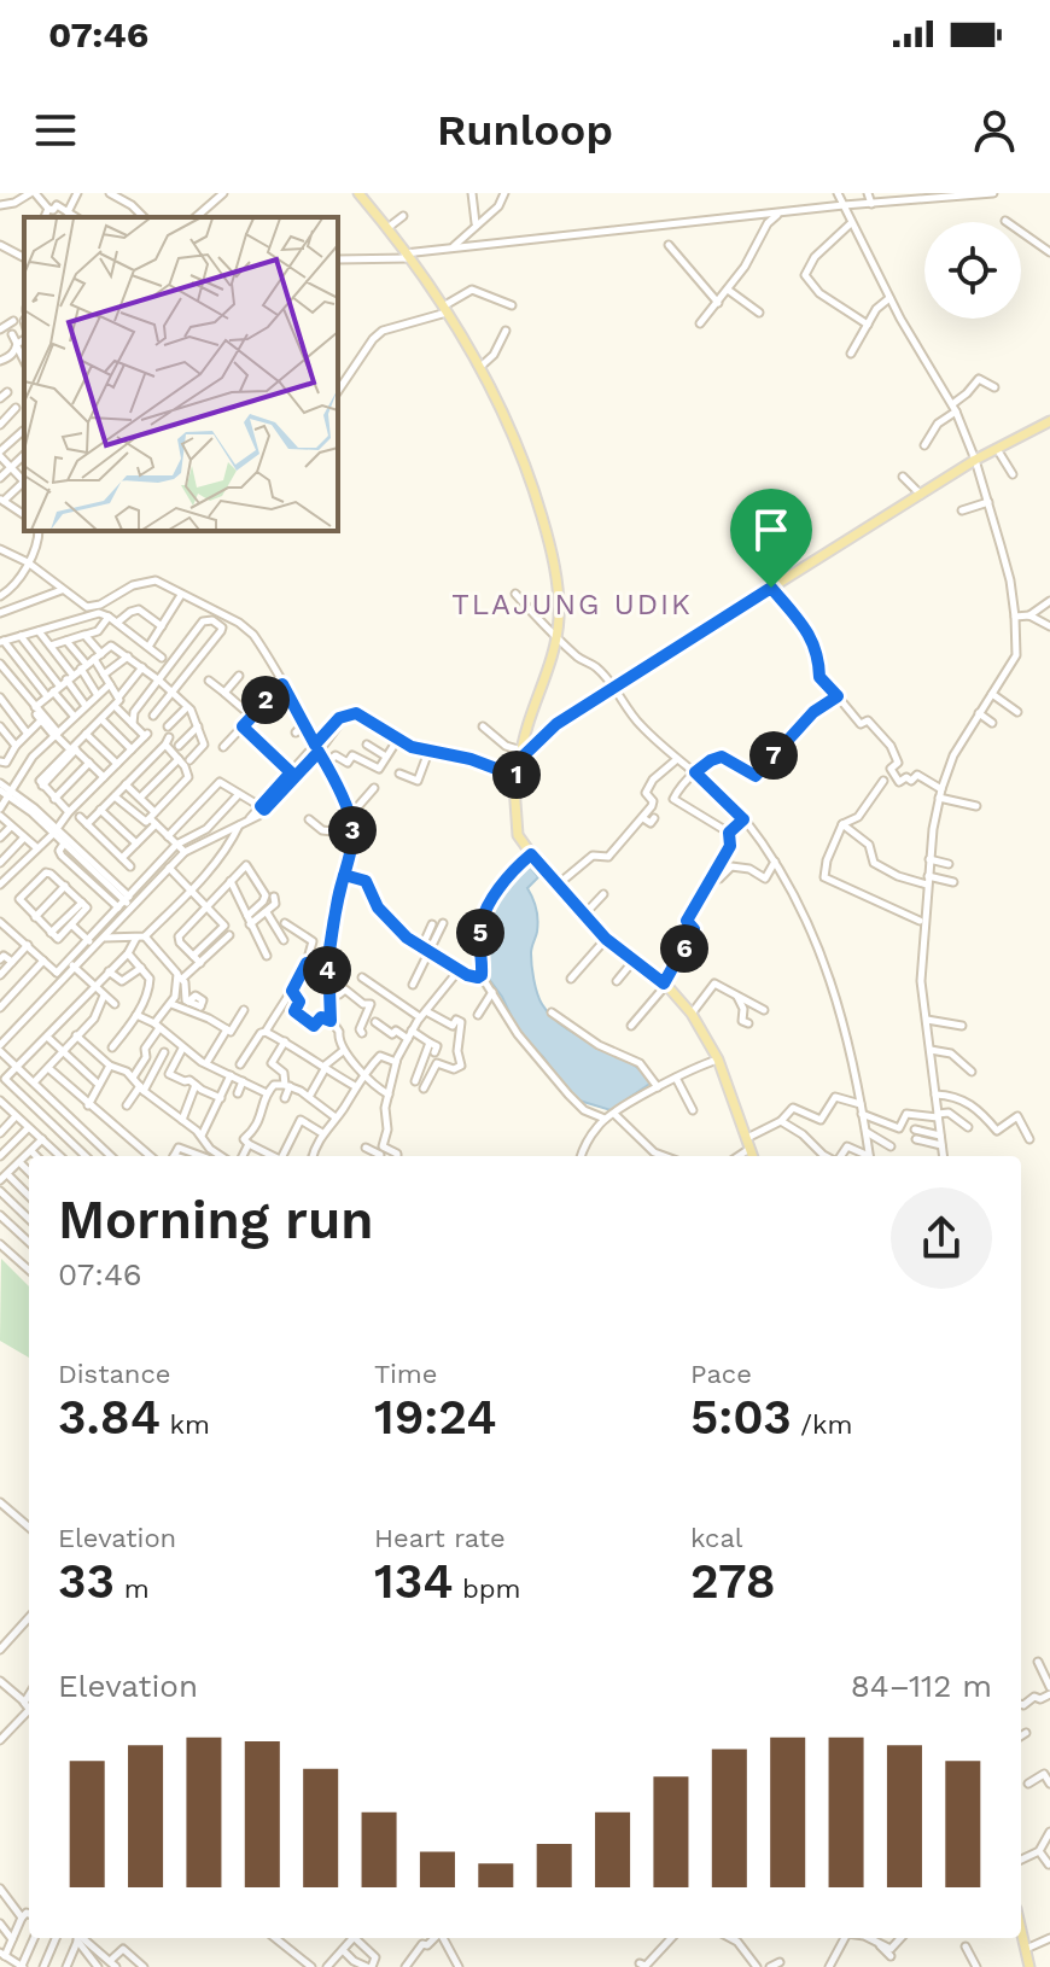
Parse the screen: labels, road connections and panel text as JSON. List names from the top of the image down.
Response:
{
  "districts": ["TLAJUNG UDIK"],
  "page": {
    "status": "07:46",
    "header": "Runloop",
    "pins": [
      "2",
      "7",
      "1",
      "3",
      "5",
      "6",
      "4"
    ],
    "heading": ["Morning run", "07:46"],
    "stats": [
      ["Distance", "3.84 km"],
      ["Time", "19:24"],
      ["Pace", "5:03 /km"],
      ["Elevation", "33 m"],
      ["Heart rate", "134 bpm"],
      ["kcal", "278"]
    ],
    "chart": ["Elevation", "84–112 m"]
  }
}
